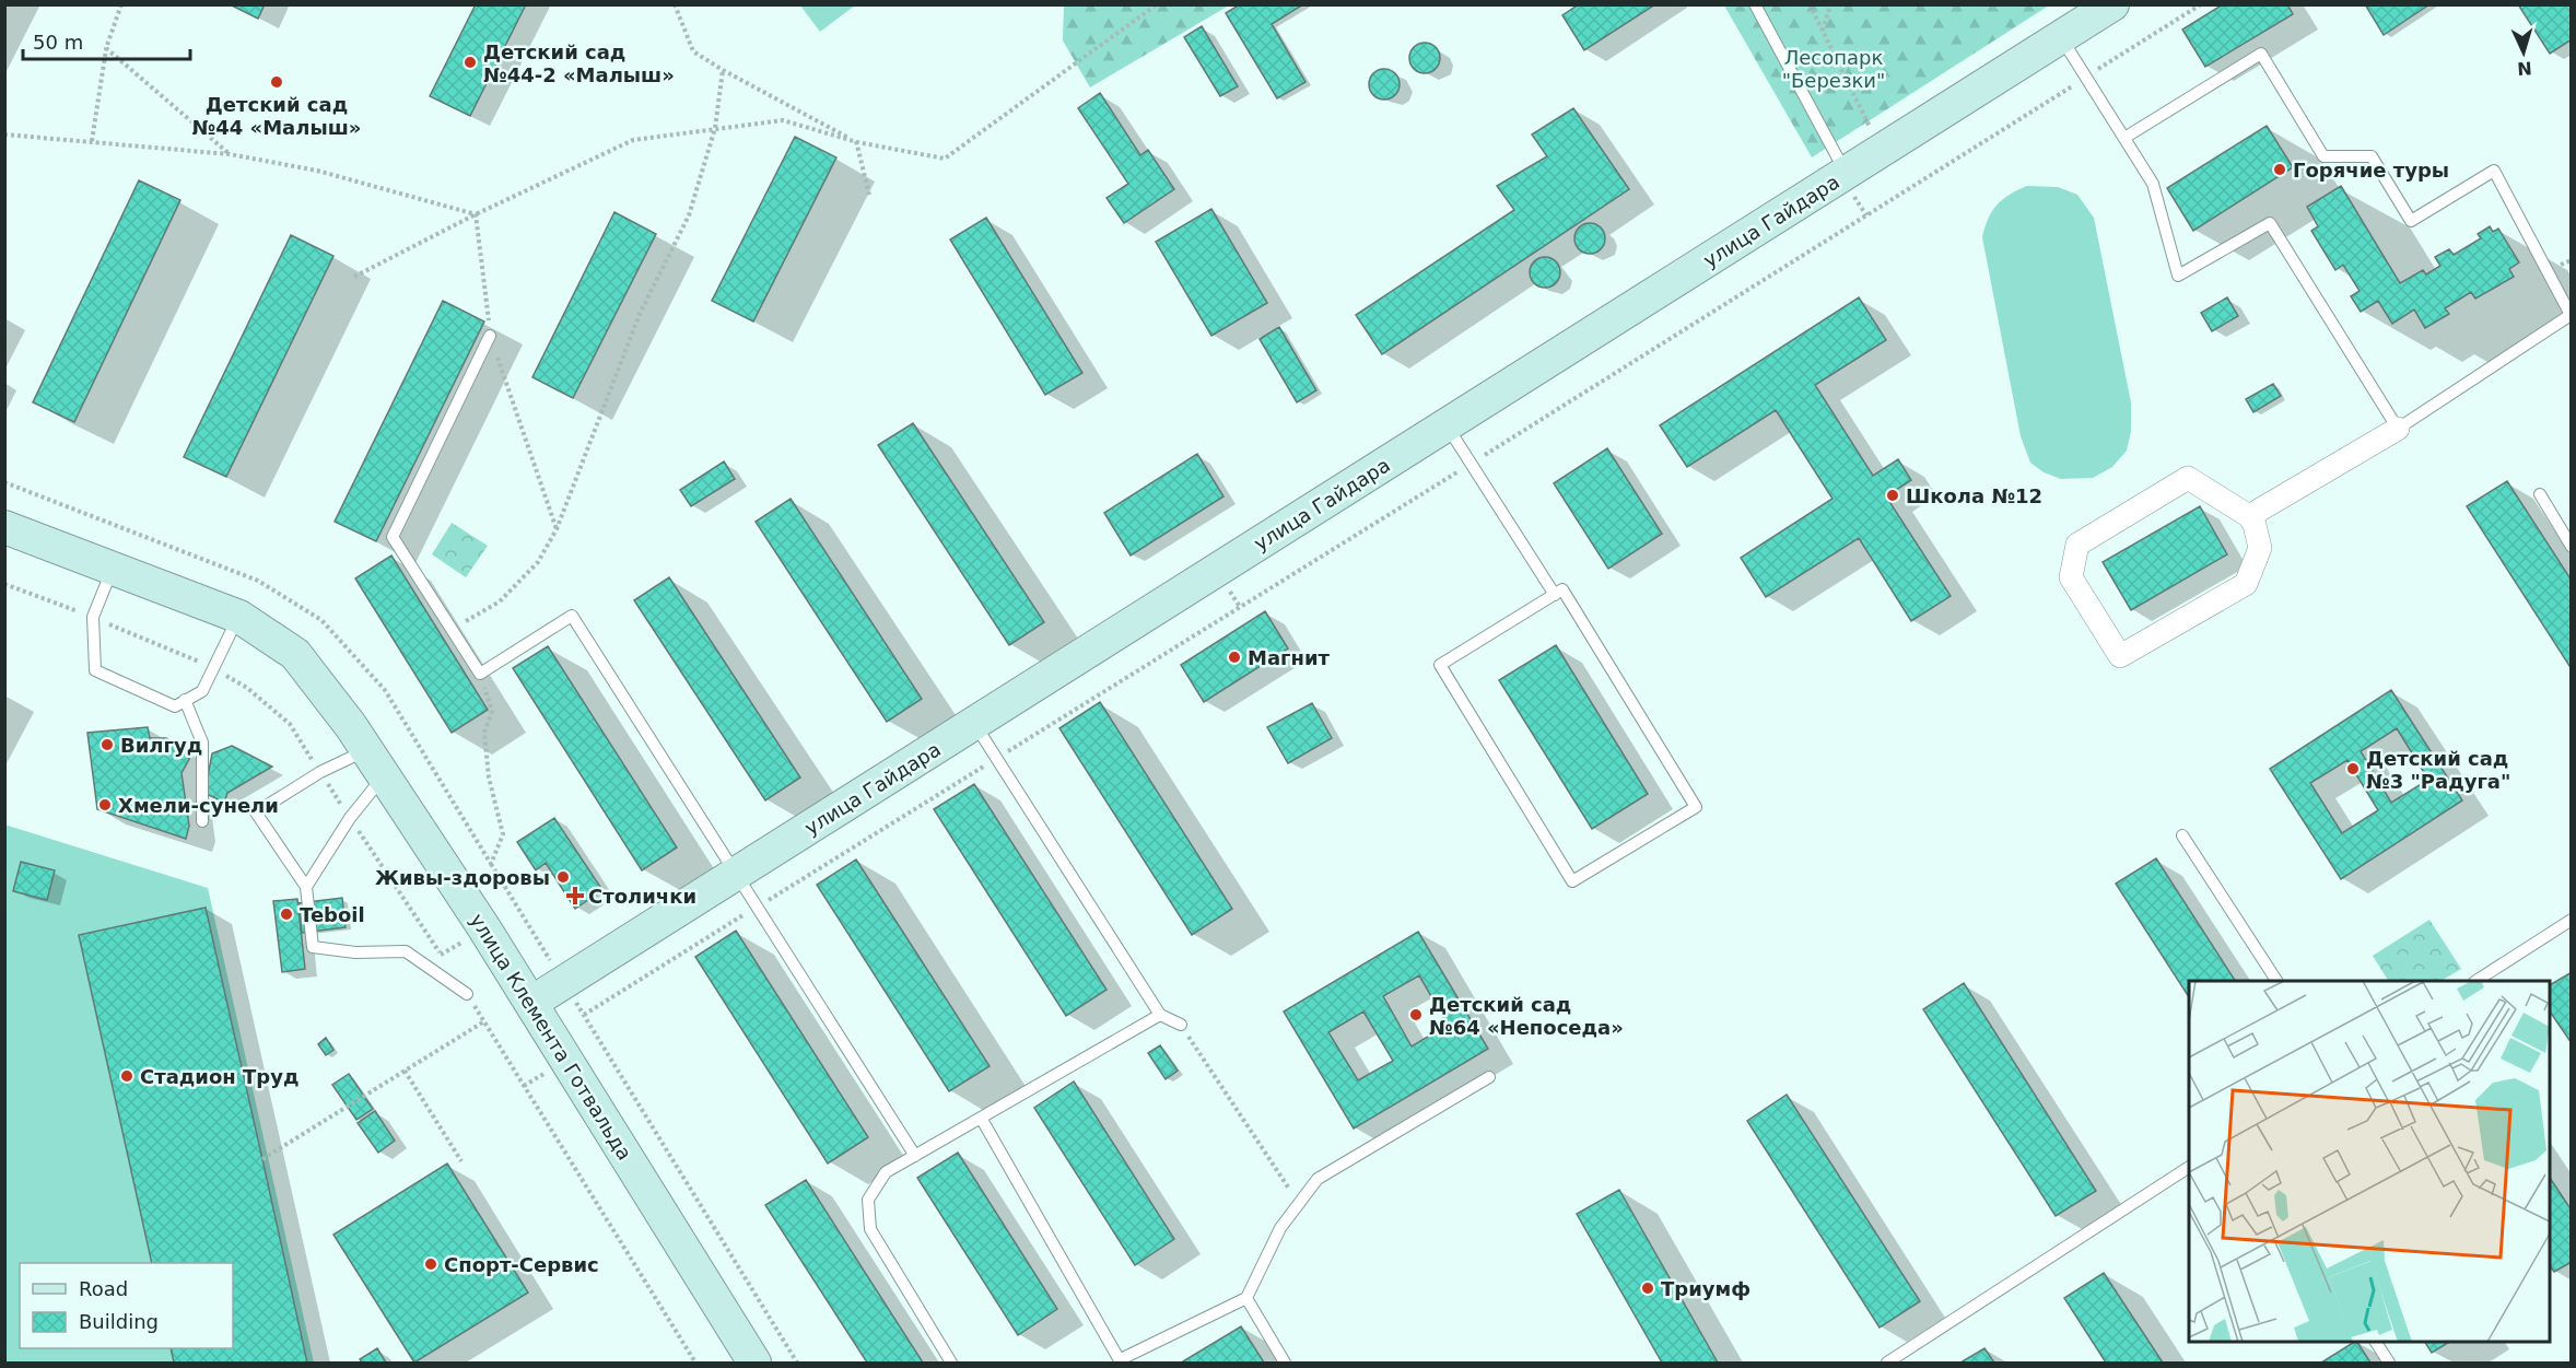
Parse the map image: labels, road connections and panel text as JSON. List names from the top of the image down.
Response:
{
  "streets": {
    "street": ["улица Гайдара", "улица Клемента Готвальда"]
  },
  "crossings": [
    ["улица Гайдара", "улица Клемента Готвальда"]
  ],
  "parks": ["Лесопарк \"Березки\""],
  "places": {
    "other": [
      "Детский сад №44-2 «Малыш»",
      "Детский сад №44 «Малыш»",
      "Горячие туры",
      "Школа №12",
      "Магнит",
      "Вилгуд",
      "Детский сад №3 \"Радуга\"",
      "Хмели-сунели",
      "Живы-здоровы",
      "Teboil",
      "Детский сад №64 «Непоседа»",
      "Стадион Труд",
      "Спорт-Сервис",
      "Триумф"
    ],
    "health": ["Столички"]
  },
  "legend": ["Road", "Building"],
  "scale_bar": "50 m",
  "north": "bottom"
}
